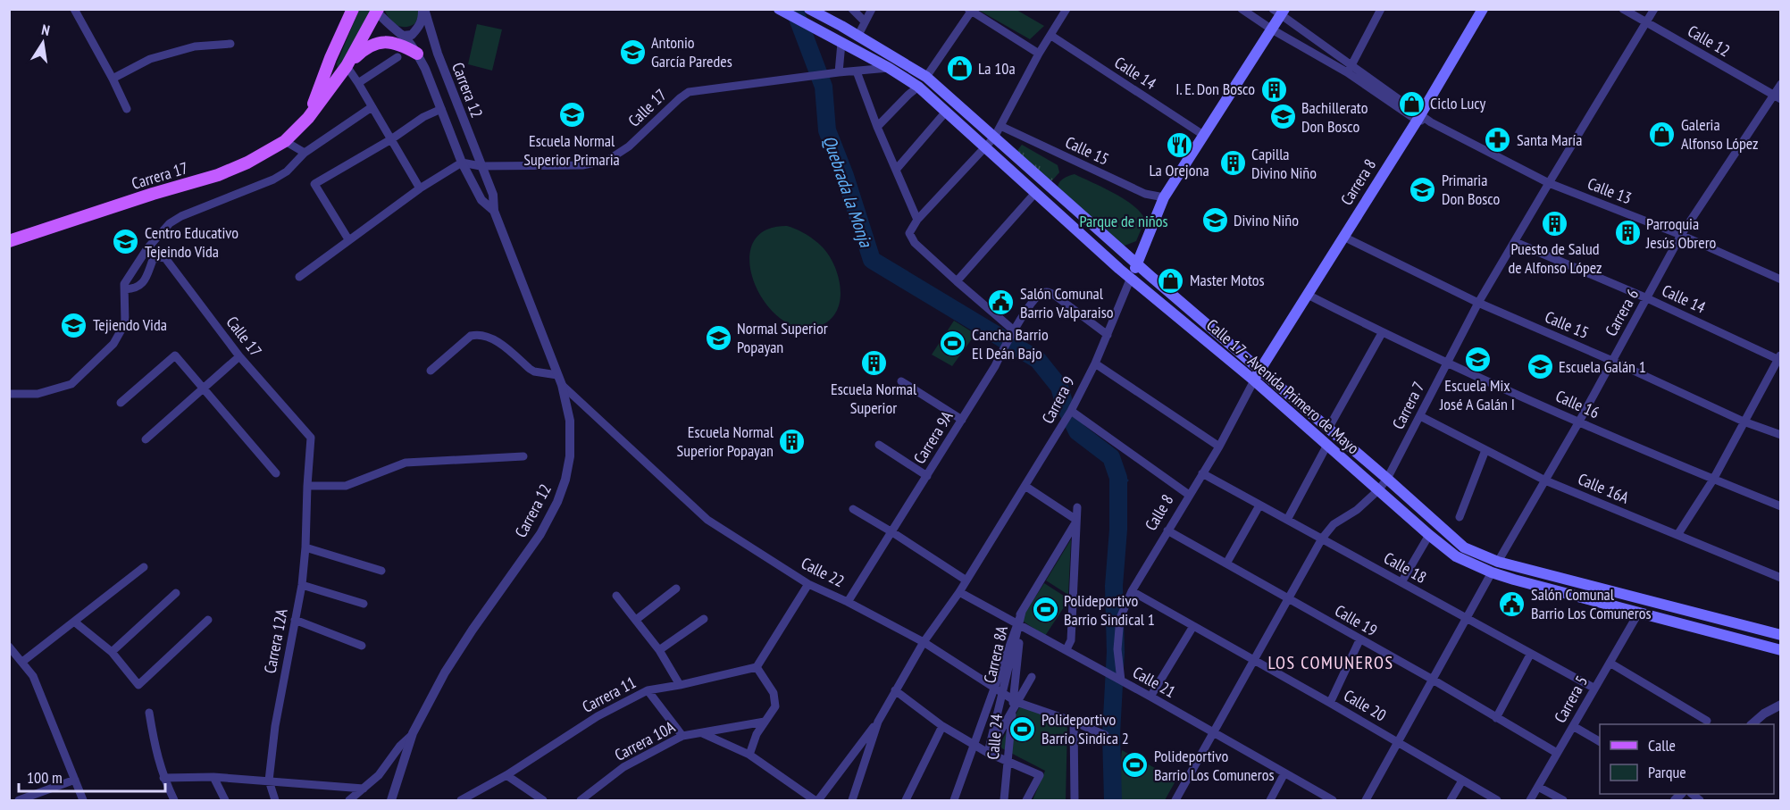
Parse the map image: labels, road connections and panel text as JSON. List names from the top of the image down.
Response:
{
  "streets": {
    "main road": [
      "Carrera 17",
      "Carrera 8",
      "Calle 17 - Avenida Primero de Mayo",
      "Carrera 9",
      "Calle 8"
    ],
    "street": [
      "Calle 12",
      "Calle 14",
      "Carrera 12",
      "Calle 17",
      "Calle 15",
      "Calle 13",
      "Carrera 6",
      "Calle 16",
      "Carrera 7",
      "Carrera 9A",
      "Calle 16A",
      "Calle 18",
      "Calle 22",
      "Calle 19",
      "Carrera 12A",
      "Carrera 8A",
      "Calle 21",
      "Carrera 11",
      "Carrera 5",
      "Calle 20",
      "Calle 24",
      "Carrera 10A"
    ]
  },
  "crossings": [
    ["Calle 12", "Carrera 6"],
    ["Calle 12", "Carrera 7"],
    ["Calle 14", "Carrera 6"],
    ["Calle 14", "Carrera 9"],
    ["Calle 14", "Carrera 7"],
    ["Carrera 12", "Calle 17"],
    ["Carrera 12", "Carrera 17"],
    ["Carrera 12", "Calle 22"],
    ["Calle 17", "Calle 17 - Avenida Primero de Mayo"],
    ["Calle 17", "Carrera 12A"],
    ["Calle 15", "Carrera 8"],
    ["Calle 15", "Carrera 6"],
    ["Calle 15", "Carrera 9"],
    ["Calle 15", "Carrera 7"],
    ["Carrera 8", "Calle 13"],
    ["Carrera 8", "Calle 17 - Avenida Primero de Mayo"],
    ["Carrera 8", "Calle 16"],
    ["Carrera 8", "Calle 8"],
    ["Calle 13", "Carrera 6"],
    ["Calle 13", "Carrera 9"],
    ["Calle 13", "Carrera 7"],
    ["Carrera 6", "Calle 17 - Avenida Primero de Mayo"],
    ["Carrera 6", "Calle 16"],
    ["Carrera 6", "Calle 16A"],
    ["Calle 17 - Avenida Primero de Mayo", "Carrera 9"],
    ["Calle 17 - Avenida Primero de Mayo", "Carrera 7"],
    ["Calle 17 - Avenida Primero de Mayo", "Calle 8"],
    ["Calle 17 - Avenida Primero de Mayo", "Carrera 5"],
    ["Carrera 9", "Carrera 9A"],
    ["Carrera 9", "Calle 22"],
    ["Carrera 9", "Calle 21"],
    ["Calle 16", "Carrera 7"],
    ["Carrera 7", "Calle 16A"],
    ["Carrera 7", "Calle 18"],
    ["Carrera 7", "Calle 19"],
    ["Carrera 7", "Calle 21"],
    ["Carrera 7", "Calle 20"],
    ["Carrera 9A", "Calle 22"],
    ["Calle 8", "Calle 18"],
    ["Calle 8", "Calle 19"],
    ["Calle 8", "Calle 21"],
    ["Calle 8", "Calle 20"],
    ["Calle 18", "Carrera 5"],
    ["Calle 22", "Carrera 8A"],
    ["Calle 19", "Carrera 5"],
    ["Carrera 8A", "Calle 24"]
  ],
  "districts": ["LOS COMUNEROS"],
  "water": ["Quebrada la Monja"],
  "parks": ["Parque de niños"],
  "places": {
    "school or university": [
      "Antonio García Paredes",
      "Escuela Normal Superior Primaria",
      "Bachillerato Don Bosco",
      "Primaria Don Bosco",
      "Divino Niño",
      "Centro Educativo Tejeindo Vida",
      "Tejiendo Vida",
      "Normal Superior Popayan",
      "Escuela Mix José A Galán I",
      "Escuela Galán 1"
    ],
    "shop": [
      "La 10a",
      "Ciclo Lucy",
      "Galeria Alfonso López",
      "Master Motos"
    ],
    "building": [
      "I. E. Don Bosco",
      "Capilla Divino Niño",
      "Puesto de Salud de Alfonso López",
      "Parroquia Jesús Obrero",
      "Escuela Normal Superior",
      "Escuela Normal Superior Popayan"
    ],
    "pharmacy": ["Santa María"],
    "restaurant": ["La Orejona"],
    "public building": ["Salón Comunal Barrio Valparaiso", "Salón Comunal Barrio Los Comuneros"],
    "sports": [
      "Cancha Barrio El Deán Bajo",
      "Polideportivo Barrio Sindical 1",
      "Polideportivo Barrio Sindica 2",
      "Polideportivo Barrio Los Comuneros"
    ]
  },
  "legend": ["Calle", "Parque"],
  "scale_bar": "100 m",
  "north": "top"
}
